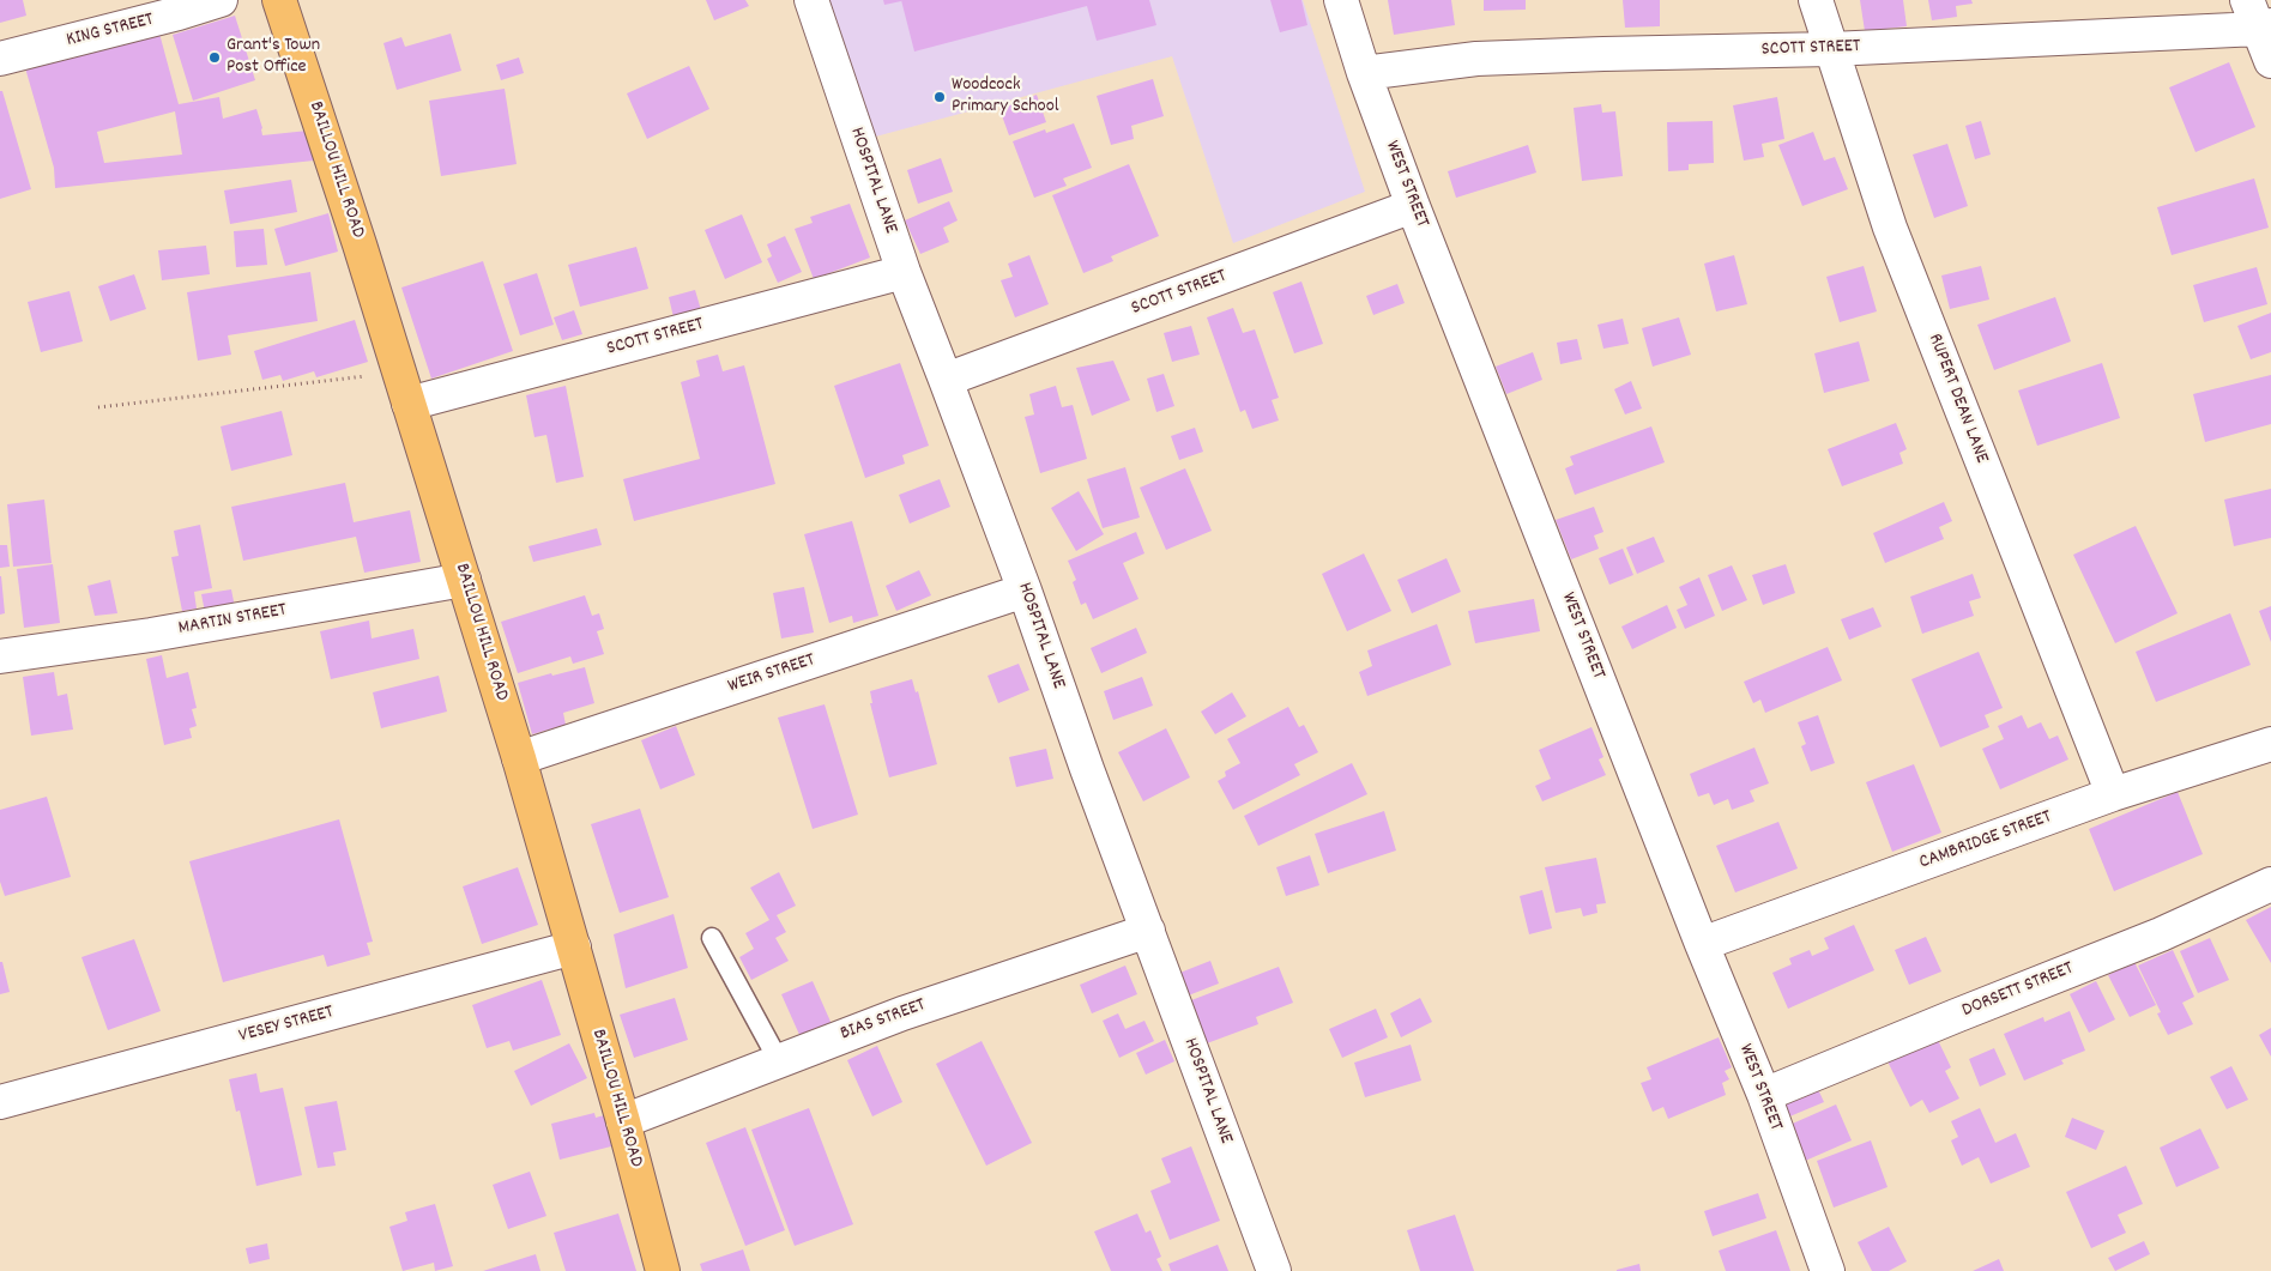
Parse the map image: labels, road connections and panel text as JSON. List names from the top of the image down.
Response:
{
  "streets": {
    "main road": ["BAILLOU HILL ROAD"],
    "street": [
      "KING STREET",
      "SCOTT STREET",
      "HOSPITAL LANE",
      "WEST STREET",
      "RUPERT DEAN LANE",
      "MARTIN STREET",
      "WEIR STREET",
      "CAMBRIDGE STREET",
      "DORSETT STREET",
      "BIAS STREET",
      "VESEY STREET"
    ]
  },
  "crossings": [
    ["SCOTT STREET", "BAILLOU HILL ROAD"],
    ["SCOTT STREET", "HOSPITAL LANE"],
    ["SCOTT STREET", "WEST STREET"],
    ["SCOTT STREET", "RUPERT DEAN LANE"],
    ["BAILLOU HILL ROAD", "MARTIN STREET"],
    ["BAILLOU HILL ROAD", "WEIR STREET"],
    ["BAILLOU HILL ROAD", "BIAS STREET"],
    ["BAILLOU HILL ROAD", "VESEY STREET"],
    ["HOSPITAL LANE", "WEIR STREET"],
    ["HOSPITAL LANE", "BIAS STREET"],
    ["WEST STREET", "CAMBRIDGE STREET"],
    ["WEST STREET", "DORSETT STREET"],
    ["RUPERT DEAN LANE", "CAMBRIDGE STREET"]
  ],
  "places": ["Grant's Town Post Office", "Woodcock Primary School"]
}
